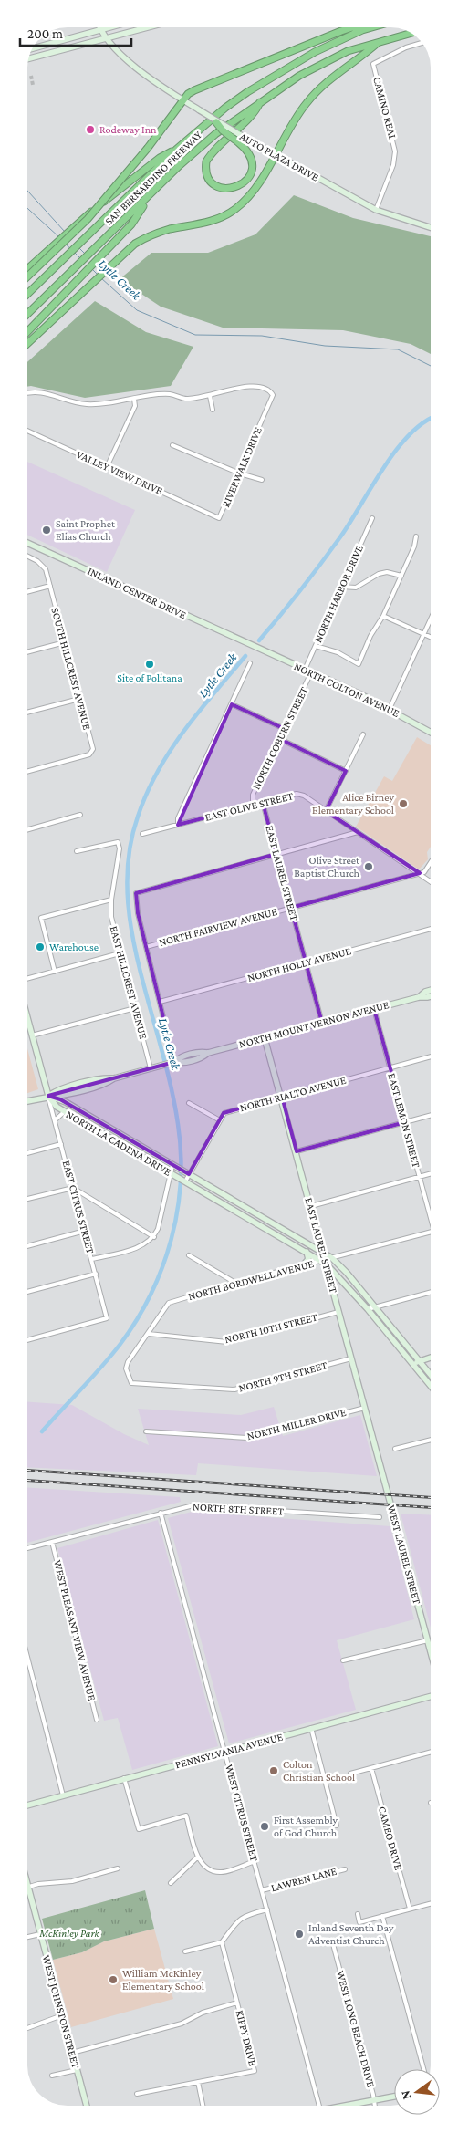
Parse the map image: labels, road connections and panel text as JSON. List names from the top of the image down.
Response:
{
  "streets": {
    "highway": ["SAN BERNARDINO FREEWAY"],
    "main road": [
      "AUTO PLAZA DRIVE",
      "INLAND CENTER DRIVE",
      "NORTH COLTON AVENUE",
      "EAST LAUREL STREET",
      "NORTH MOUNT VERNON AVENUE",
      "NORTH LA CADENA DRIVE",
      "WEST LAUREL STREET",
      "PENNSYLVANIA AVENUE",
      "WEST JOHNSTON STREET"
    ],
    "street": [
      "CAMINO REAL",
      "RIVERWALK DRIVE",
      "VALLEY VIEW DRIVE",
      "NORTH HARBOR DRIVE",
      "SOUTH HILLCREST AVENUE",
      "NORTH COBURN STREET",
      "EAST OLIVE STREET",
      "NORTH FAIRVIEW AVENUE",
      "NORTH HOLLY AVENUE",
      "EAST HILLCREST AVENUE",
      "NORTH RIALTO AVENUE",
      "EAST LEMON STREET",
      "EAST CITRUS STREET",
      "NORTH BORDWELL AVENUE",
      "NORTH 10TH STREET",
      "NORTH 9TH STREET",
      "NORTH MILLER DRIVE",
      "NORTH 8TH STREET",
      "WEST PLEASANT VIEW AVENUE",
      "WEST CITRUS STREET",
      "CAMEO DRIVE",
      "LAWREN LANE",
      "WEST LONG BEACH DRIVE",
      "KIPPY DRIVE"
    ]
  },
  "crossings": [
    ["CAMINO REAL", "AUTO PLAZA DRIVE"],
    ["RIVERWALK DRIVE", "VALLEY VIEW DRIVE"],
    ["INLAND CENTER DRIVE", "NORTH COLTON AVENUE"],
    ["NORTH HARBOR DRIVE", "NORTH COLTON AVENUE"],
    ["NORTH HARBOR DRIVE", "NORTH COBURN STREET"],
    ["NORTH COLTON AVENUE", "NORTH COBURN STREET"],
    ["NORTH COBURN STREET", "EAST OLIVE STREET"],
    ["EAST OLIVE STREET", "EAST LAUREL STREET"],
    ["EAST OLIVE STREET", "NORTH FAIRVIEW AVENUE"],
    ["EAST LAUREL STREET", "NORTH FAIRVIEW AVENUE"],
    ["EAST LAUREL STREET", "NORTH HOLLY AVENUE"],
    ["EAST LAUREL STREET", "NORTH MOUNT VERNON AVENUE"],
    ["EAST LAUREL STREET", "NORTH RIALTO AVENUE"],
    ["EAST LAUREL STREET", "NORTH LA CADENA DRIVE"],
    ["EAST LAUREL STREET", "NORTH BORDWELL AVENUE"],
    ["EAST LAUREL STREET", "NORTH 10TH STREET"],
    ["EAST LAUREL STREET", "NORTH 9TH STREET"],
    ["EAST LAUREL STREET", "NORTH MILLER DRIVE"],
    ["EAST LAUREL STREET", "WEST LAUREL STREET"],
    ["EAST HILLCREST AVENUE", "NORTH MOUNT VERNON AVENUE"],
    ["NORTH MOUNT VERNON AVENUE", "EAST LEMON STREET"],
    ["NORTH MOUNT VERNON AVENUE", "NORTH LA CADENA DRIVE"],
    ["NORTH MOUNT VERNON AVENUE", "EAST CITRUS STREET"],
    ["NORTH RIALTO AVENUE", "EAST LEMON STREET"],
    ["NORTH RIALTO AVENUE", "NORTH LA CADENA DRIVE"],
    ["NORTH LA CADENA DRIVE", "EAST CITRUS STREET"],
    ["NORTH LA CADENA DRIVE", "NORTH BORDWELL AVENUE"],
    ["NORTH BORDWELL AVENUE", "NORTH 10TH STREET"],
    ["NORTH BORDWELL AVENUE", "NORTH 9TH STREET"],
    ["NORTH 10TH STREET", "NORTH 9TH STREET"],
    ["NORTH 8TH STREET", "WEST PLEASANT VIEW AVENUE"],
    ["NORTH 8TH STREET", "WEST CITRUS STREET"],
    ["PENNSYLVANIA AVENUE", "WEST CITRUS STREET"],
    ["WEST CITRUS STREET", "LAWREN LANE"]
  ],
  "water": ["Lytle Creek"],
  "parks": ["McKinley Park"],
  "places": [
    "Rodeway Inn",
    "Saint Prophet Elias Church",
    "Site of Politana",
    "Alice Birney Elementary School",
    "Olive Street Baptist Church",
    "Warehouse",
    "Colton Christian School",
    "First Assembly of God Church",
    "Inland Seventh Day Adventist Church",
    "William McKinley Elementary School"
  ],
  "scale_bar": "200 m",
  "north": "left"
}
